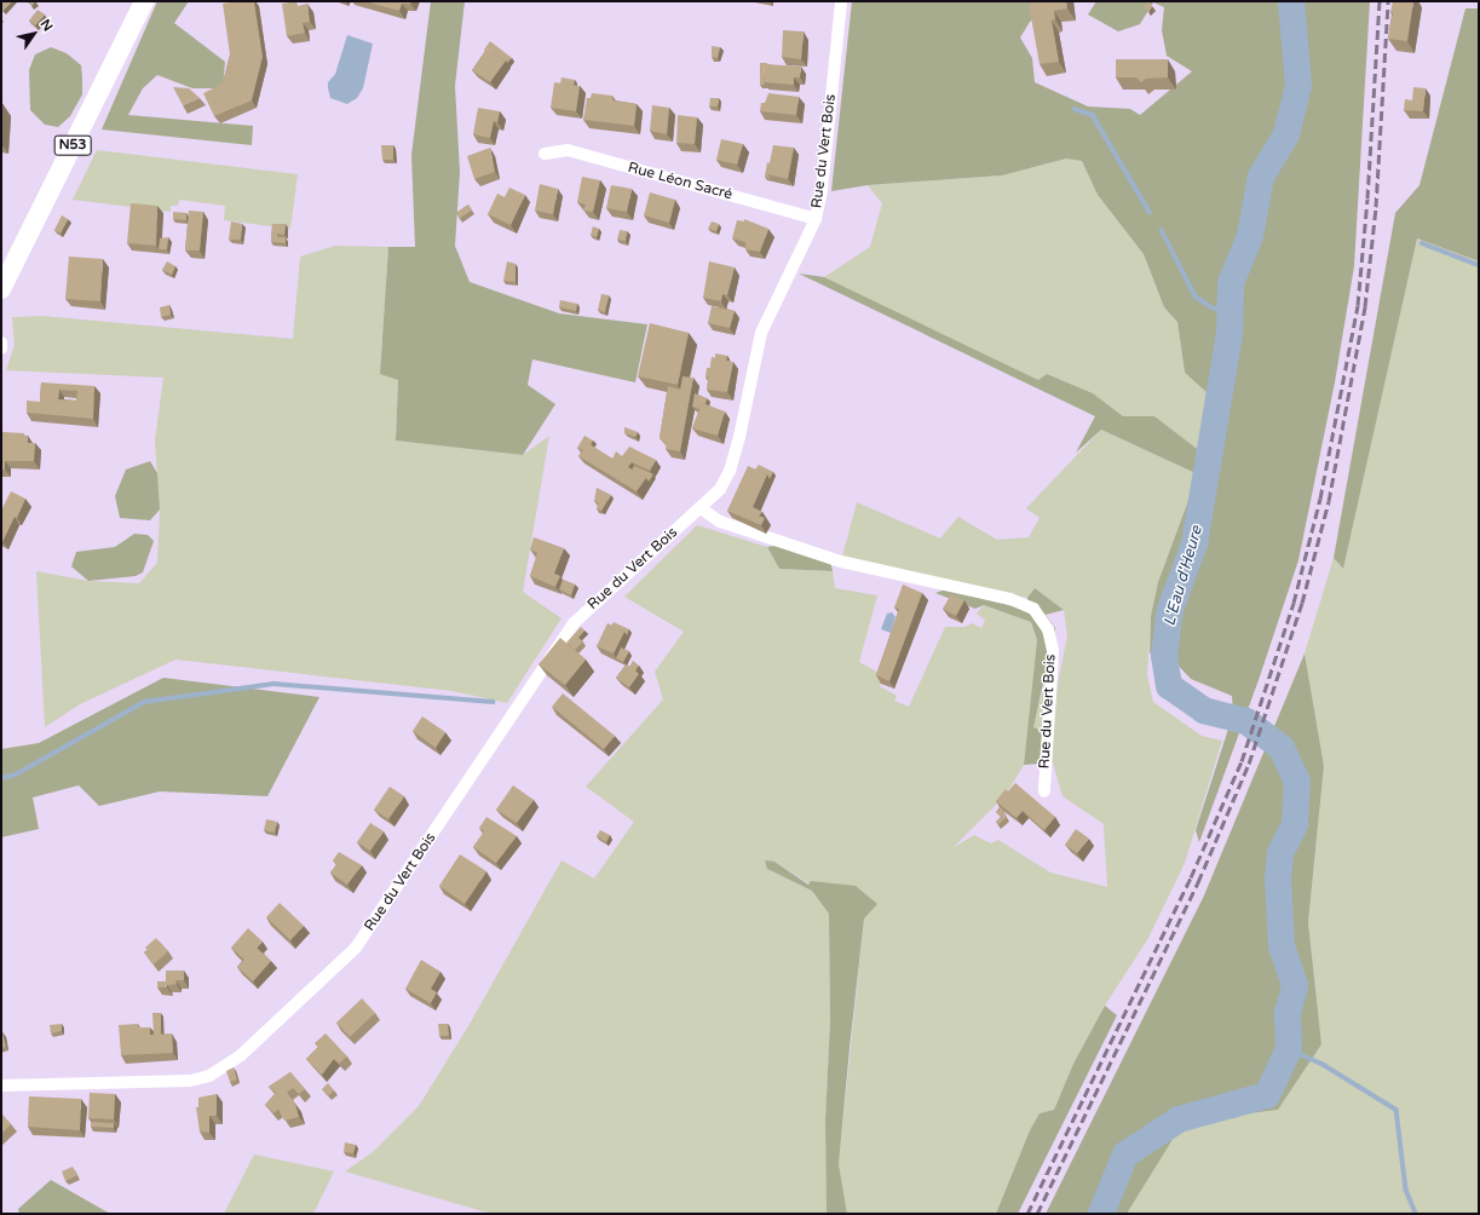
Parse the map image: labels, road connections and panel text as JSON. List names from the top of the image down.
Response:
{
  "streets": {
    "main road": ["N53"],
    "street": ["Rue du Vert Bois", "Rue Léon Sacré"]
  },
  "crossings": [
    ["Rue du Vert Bois", "Rue Léon Sacré"]
  ],
  "water": ["L'Eau d'Heure"],
  "north": "top right"
}
